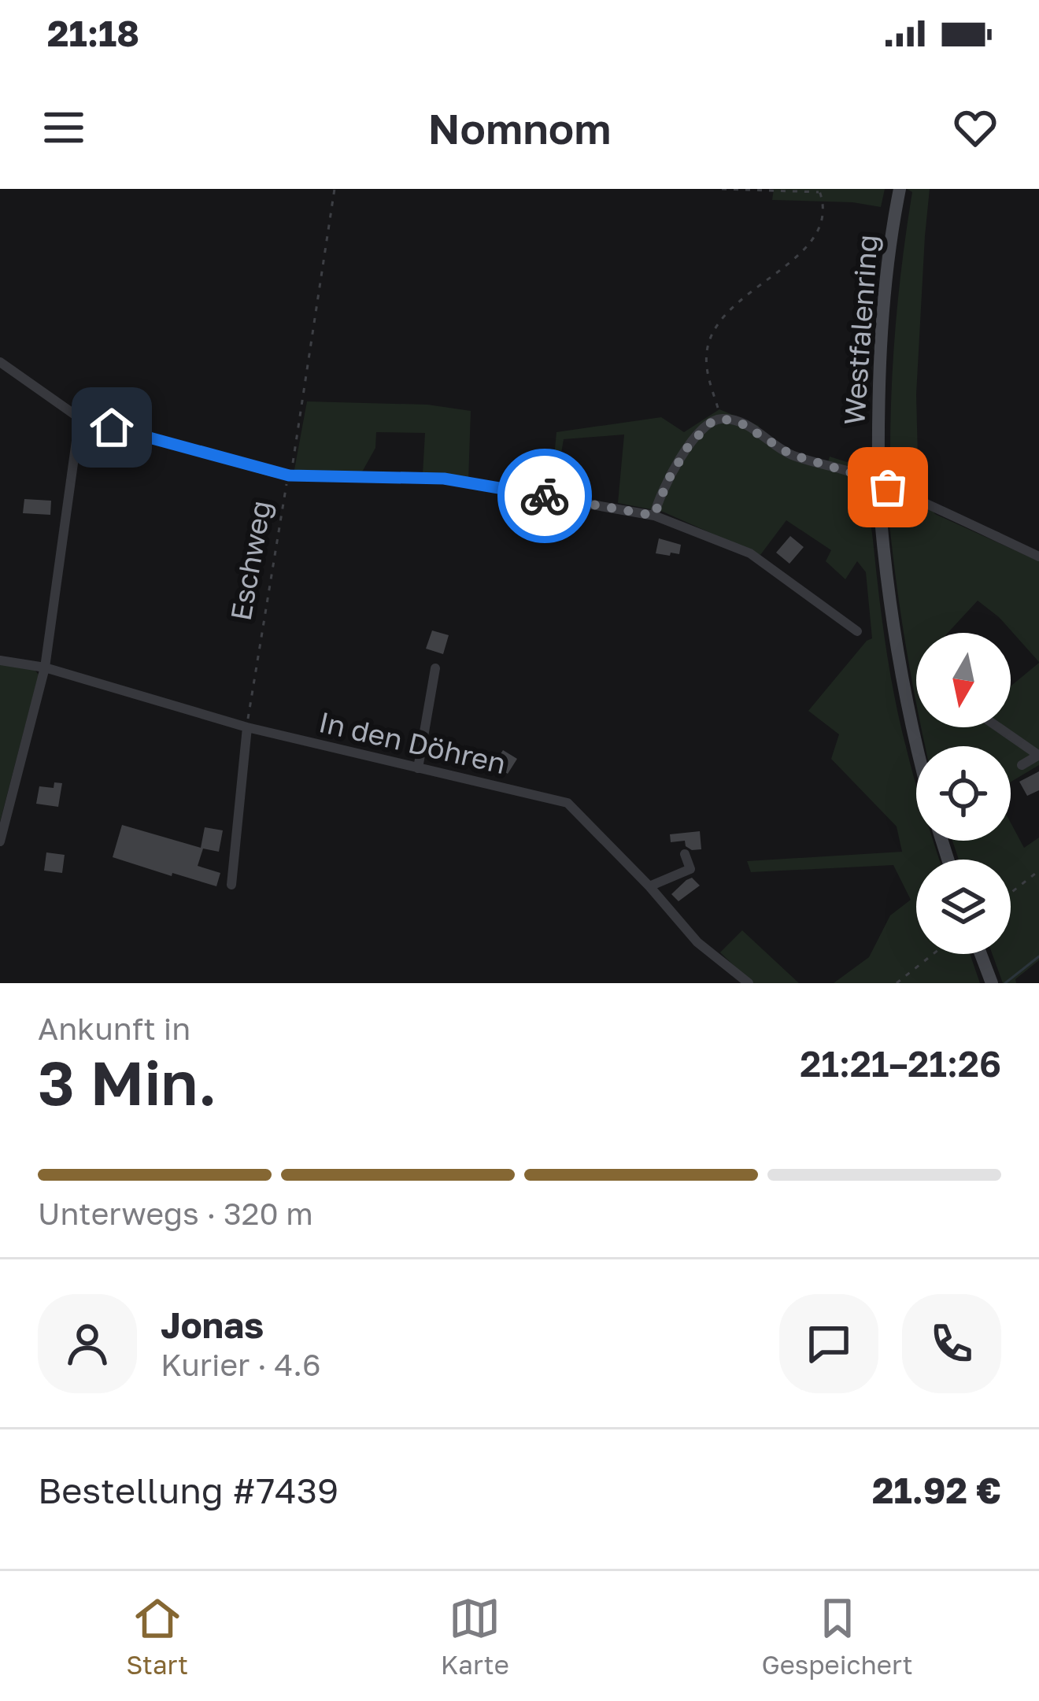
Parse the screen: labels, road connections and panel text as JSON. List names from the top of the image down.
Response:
{
  "streets": {
    "main road": ["Westfalenring"],
    "street": ["In den Döhren"],
    "path": ["Eschweg"]
  },
  "crossings": [
    ["Eschweg", "In den Döhren"]
  ],
  "north": "bottom",
  "page": {
    "status": "21:18",
    "header": "Nomnom",
    "heading": ["3 Min.", "Ankunft in", "21:21–21:26"],
    "panel": [
      "Jonas",
      "Kurier · 4.6",
      "Bestellung #7439",
      "21.92 €"
    ],
    "bar": "Unterwegs · 320 m",
    "tabs": ["Start", "Karte", "Gespeichert"]
  }
}
